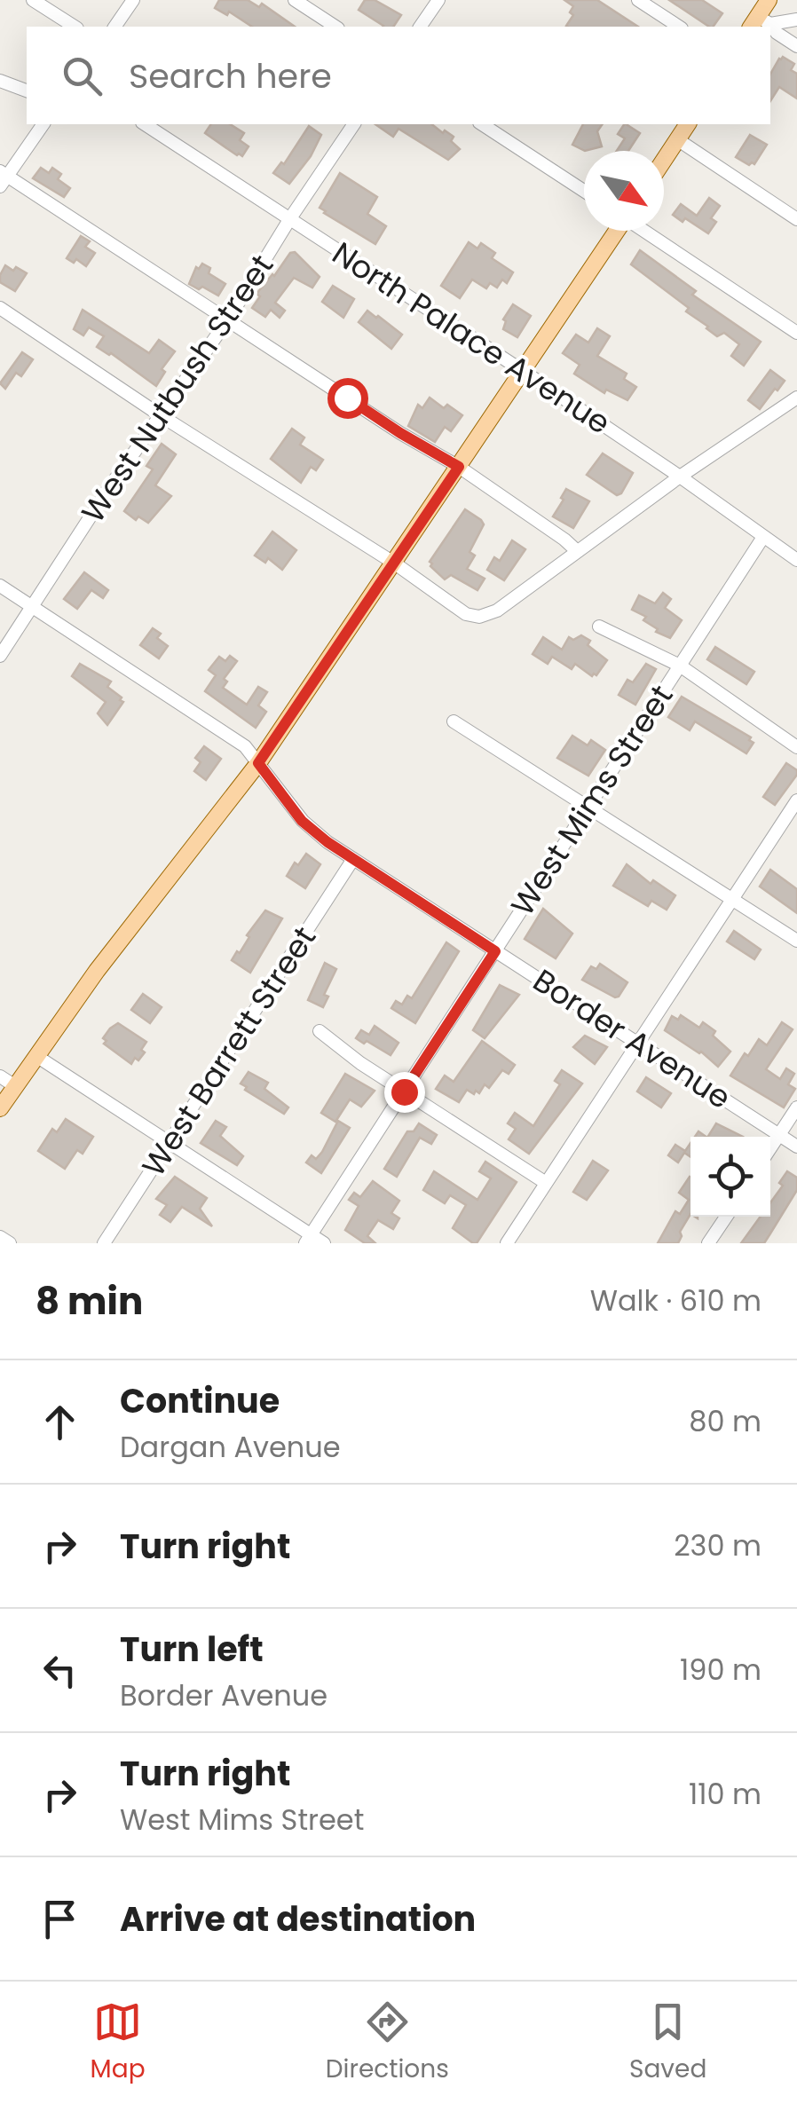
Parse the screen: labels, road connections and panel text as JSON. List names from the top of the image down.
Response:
{
  "streets": {
    "street": [
      "North Palace Avenue",
      "West Nutbush Street",
      "West Mims Street",
      "Border Avenue",
      "West Barrett Street"
    ]
  },
  "crossings": [
    ["North Palace Avenue", "West Nutbush Street"],
    ["North Palace Avenue", "West Mims Street"],
    ["West Nutbush Street", "Border Avenue"],
    ["West Mims Street", "Border Avenue"],
    ["Border Avenue", "West Barrett Street"]
  ],
  "north": "bottom right",
  "page": {
    "search": "Search here",
    "heading": ["8 min", "Walk · 610 m"],
    "list": [
      ["Continue", "Dargan Avenue", "80 m"],
      ["Turn right", "230 m"],
      ["Turn left", "Border Avenue", "190 m"],
      ["Turn right", "West Mims Street", "110 m"],
      "Arrive at destination"
    ],
    "nav": ["Map", "Directions", "Saved"]
  }
}
